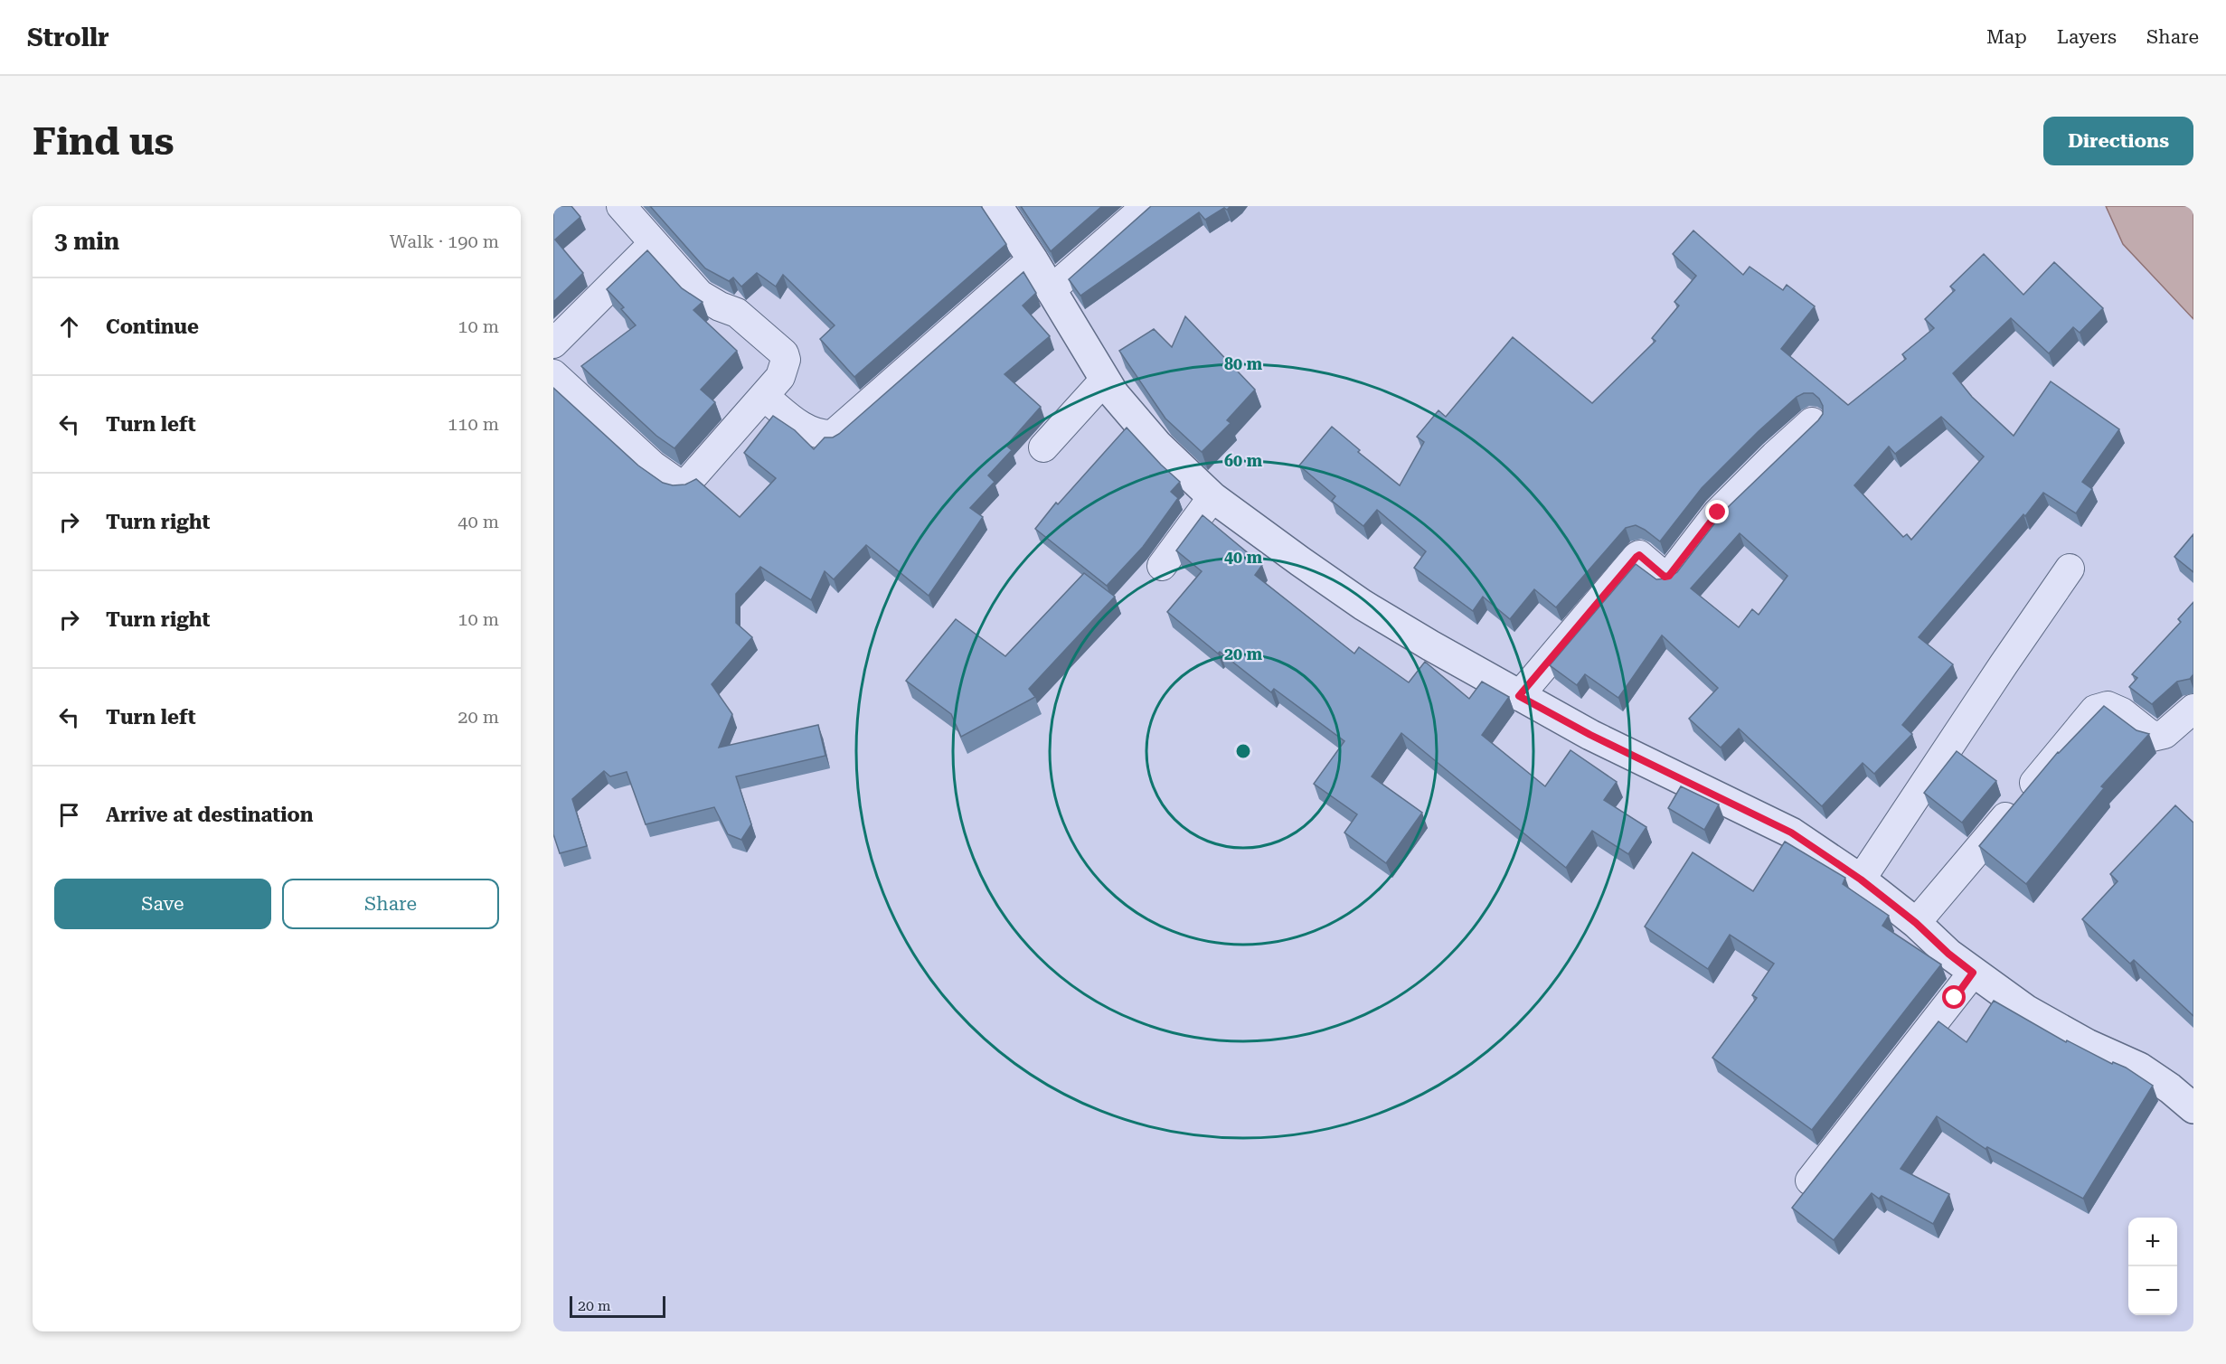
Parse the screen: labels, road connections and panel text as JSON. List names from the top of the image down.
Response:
{
  "scale_bar": "20 m",
  "page": {
    "header": "Strollr",
    "nav": ["Map", "Layers", "Share"],
    "buttons": [
      "Directions",
      ["Save", "Share"]
    ],
    "title": "Find us",
    "heading": ["3 min", "Walk · 190 m"],
    "list": [
      ["Continue", "10 m"],
      ["Turn left", "110 m"],
      ["Turn right", "40 m"],
      ["Turn right", "10 m"],
      ["Turn left", "20 m"],
      "Arrive at destination"
    ],
    "map_buttons": ["+", "−"],
    "scale": "20 m"
  },
  "rings": [
    "80 m",
    "60 m",
    "40 m",
    "20 m"
  ]
}
